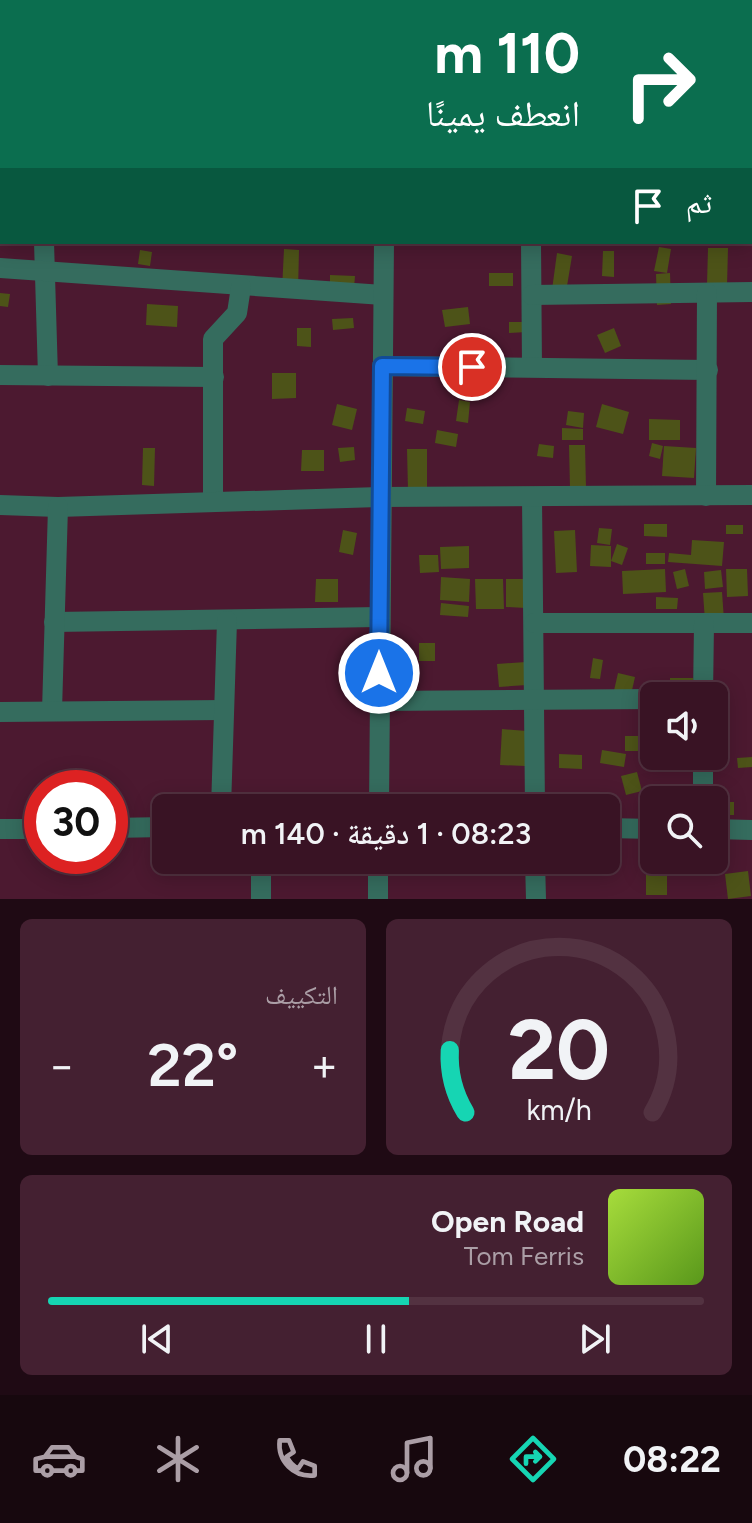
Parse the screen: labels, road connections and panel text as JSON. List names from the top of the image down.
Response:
{
  "page": {
    "turn": ["110 m", "انعطف يمينًا"],
    "then": "ثم",
    "limit": "30",
    "trip": "08:23 · 1 دقيقة · 140 m",
    "tile": "التكييف",
    "heat": ["−", "22°", "+"],
    "song": ["Open Road", "Tom Ferris"],
    "tabs": "08:22",
    "gauge": ["20", "km/h"]
  }
}
